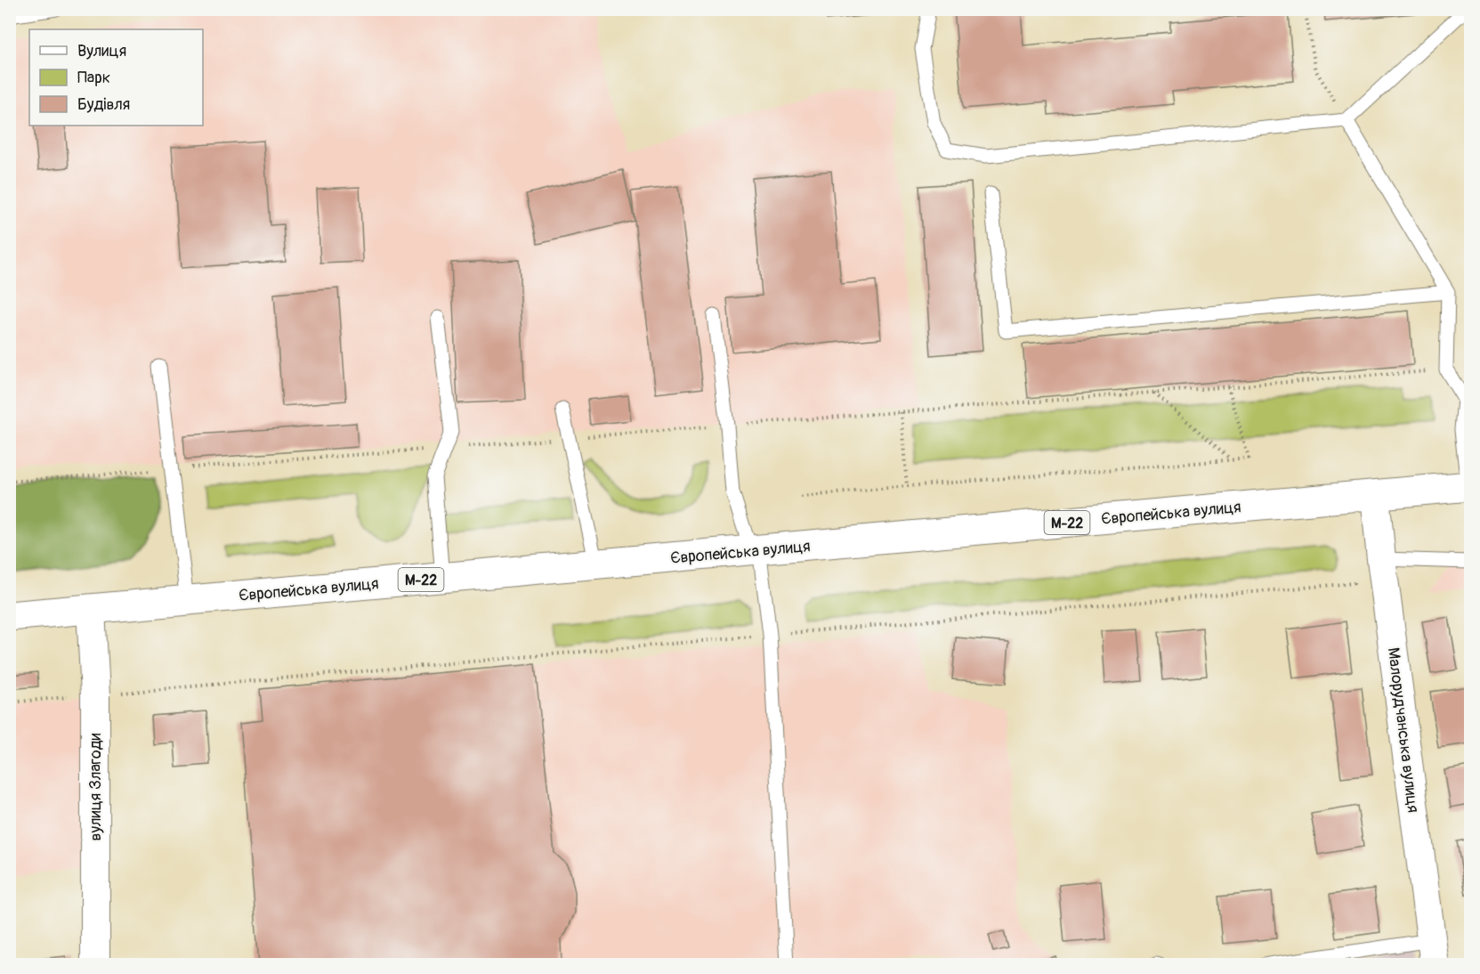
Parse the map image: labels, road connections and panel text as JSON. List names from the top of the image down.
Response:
{
  "streets": {
    "highway": ["Європейська вулиця", "М-22"],
    "street": ["Малорудчанська вулиця", "вулиця Злагоди"]
  },
  "crossings": [
    ["Європейська вулиця", "Малорудчанська вулиця"],
    ["Європейська вулиця", "вулиця Злагоди"]
  ],
  "legend": ["Вулиця", "Парк", "Будівля"]
}
